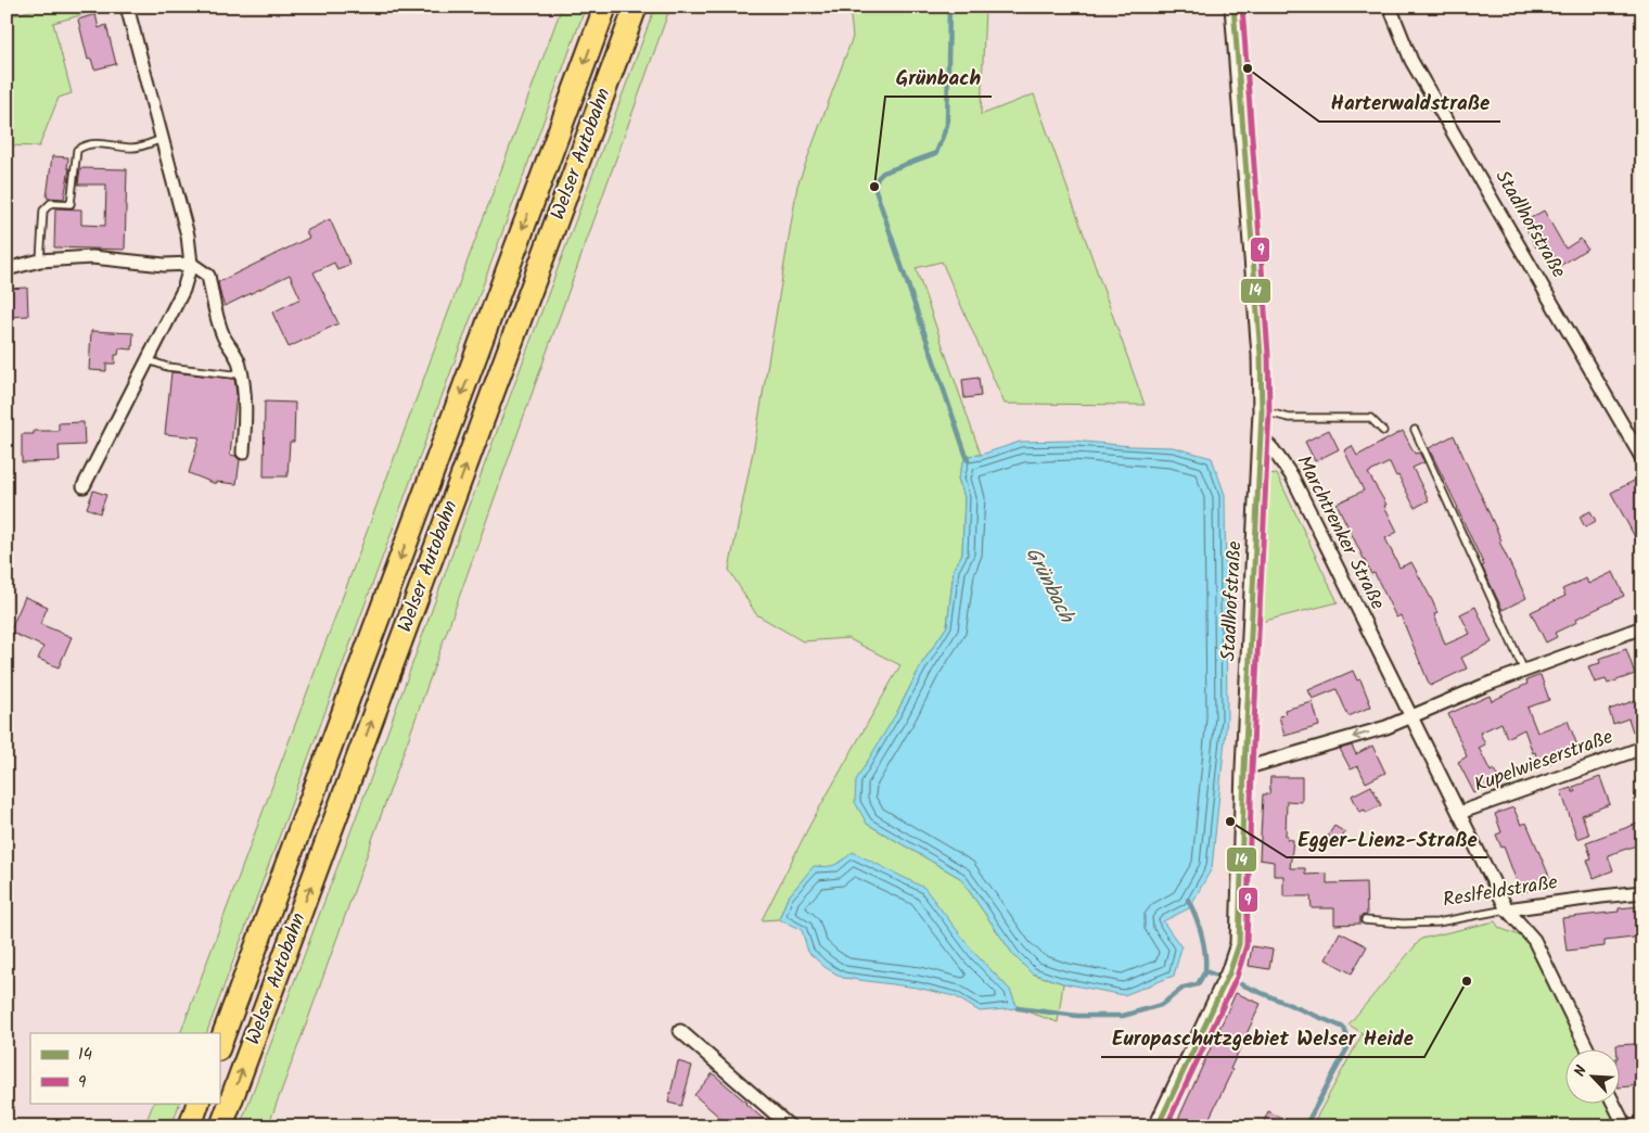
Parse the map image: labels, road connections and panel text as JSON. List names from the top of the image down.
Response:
{
  "streets": {
    "highway": ["Welser Autobahn"],
    "street": [
      "Stadlhofstraße",
      "Marchtrenker Straße",
      "Kupelwieserstraße",
      "Reslfeldstraße"
    ]
  },
  "crossings": [
    ["Stadlhofstraße", "Marchtrenker Straße"],
    ["Marchtrenker Straße", "Kupelwieserstraße"],
    ["Marchtrenker Straße", "Reslfeldstraße"]
  ],
  "water": ["Grünbach"],
  "places": [
    "Harterwaldstraße",
    "Grünbach",
    "Egger-Lienz-Straße",
    "Europaschutzgebiet Welser Heide"
  ],
  "lines": ["transit line 14", "transit line 9"],
  "legend": ["14", "9"],
  "north": "top left"
}
